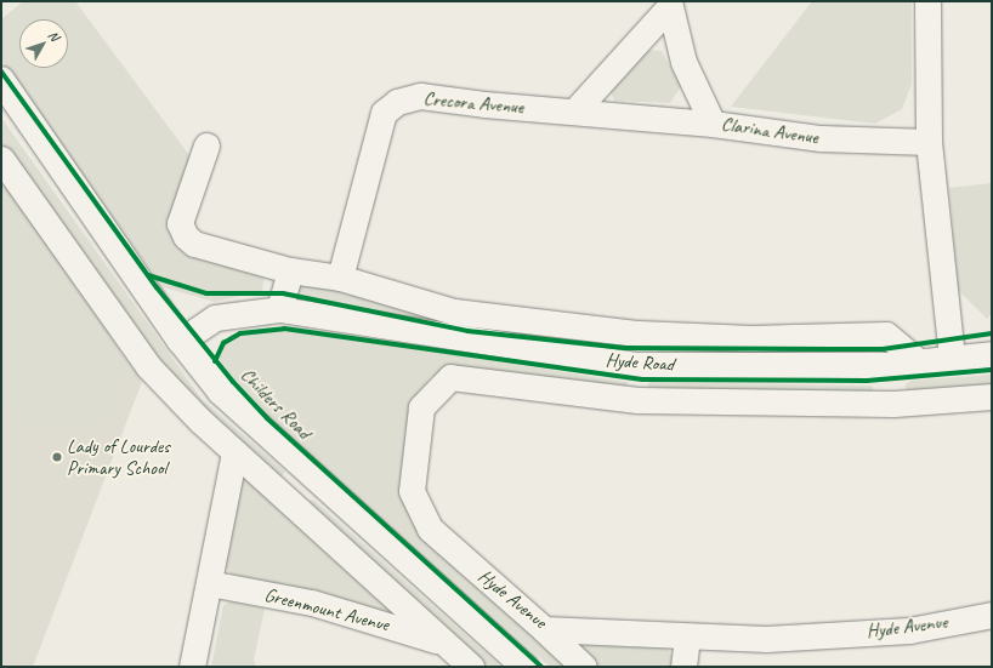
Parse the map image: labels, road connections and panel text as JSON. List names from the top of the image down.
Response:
{
  "streets": {
    "main road": ["Childers Road"],
    "street": [
      "Crecora Avenue",
      "Clarina Avenue",
      "Hyde Road",
      "Hyde Avenue",
      "Greenmount Avenue"
    ]
  },
  "crossings": [
    ["Crecora Avenue", "Clarina Avenue"],
    ["Crecora Avenue", "Hyde Road"],
    ["Hyde Road", "Childers Road"]
  ],
  "places": ["Lady of Lourdes Primary School"],
  "north": "top right"
}
